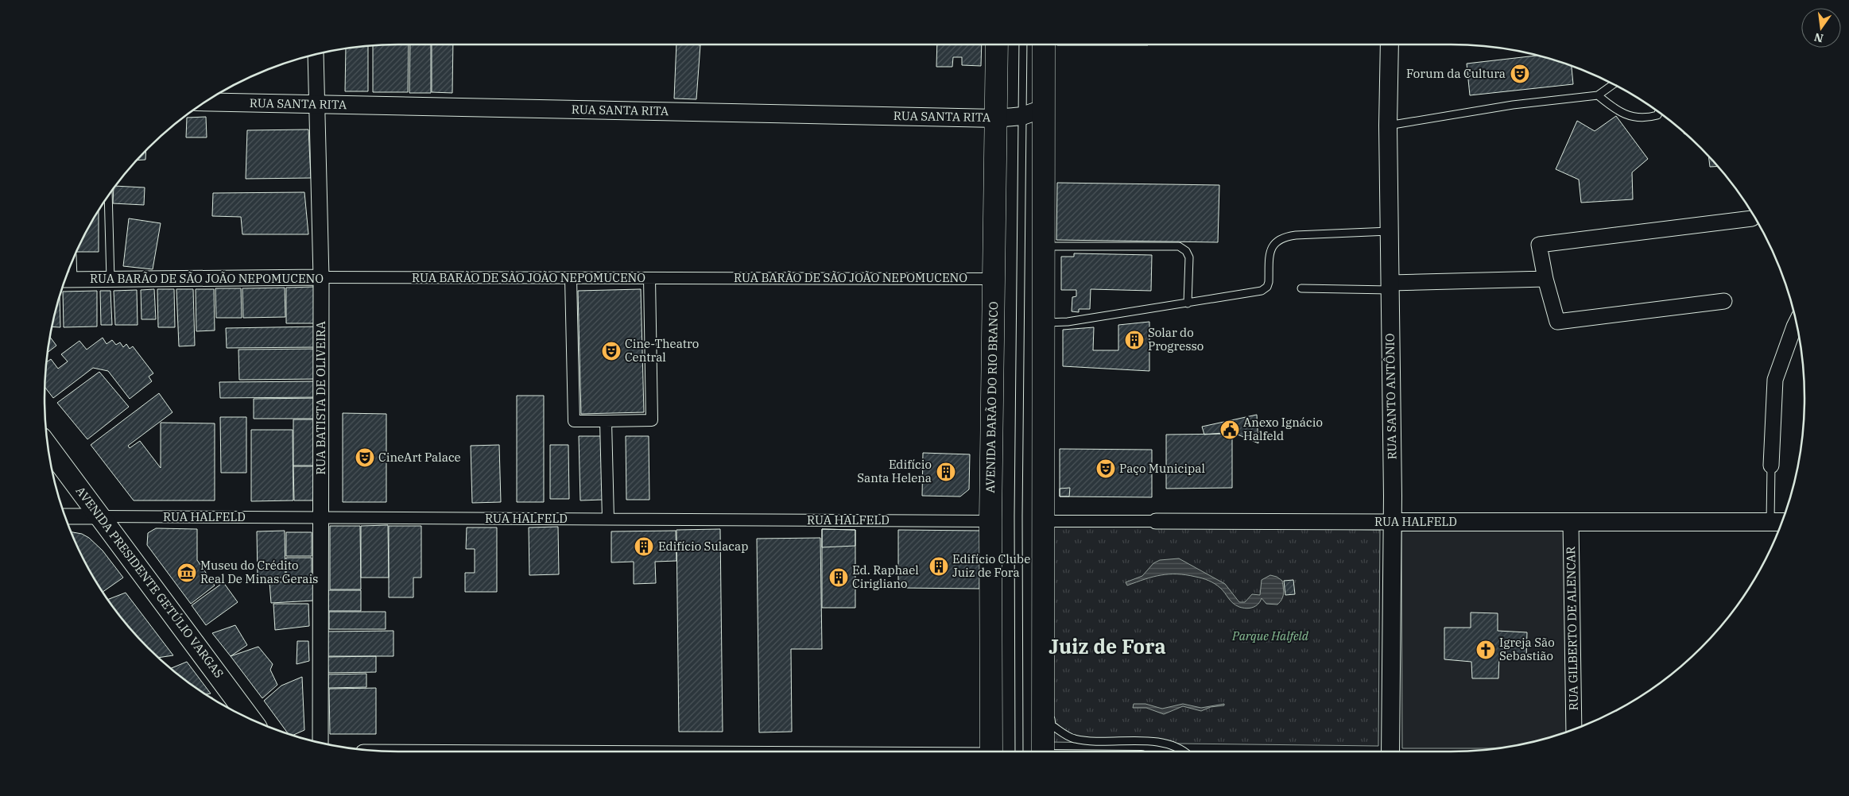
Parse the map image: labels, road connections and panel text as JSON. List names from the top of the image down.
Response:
{
  "streets": {
    "main road": ["AVENIDA BARÃO DO RIO BRANCO", "AVENIDA PRESIDENTE GETÚLIO VARGAS"],
    "street": [
      "RUA SANTA RITA",
      "RUA BARÃO DE SÃO JOÃO NEPOMUCENO",
      "RUA SANTO ANTÔNIO",
      "RUA BATISTA DE OLIVEIRA",
      "RUA HALFELD",
      "RUA GILBERTO DE ALENCAR"
    ]
  },
  "crossings": [
    ["RUA SANTA RITA", "AVENIDA BARÃO DO RIO BRANCO"],
    ["RUA SANTA RITA", "RUA BATISTA DE OLIVEIRA"],
    ["RUA BARÃO DE SÃO JOÃO NEPOMUCENO", "AVENIDA BARÃO DO RIO BRANCO"],
    ["RUA BARÃO DE SÃO JOÃO NEPOMUCENO", "RUA BATISTA DE OLIVEIRA"],
    ["RUA SANTO ANTÔNIO", "RUA HALFELD"],
    ["AVENIDA BARÃO DO RIO BRANCO", "RUA HALFELD"],
    ["RUA BATISTA DE OLIVEIRA", "RUA HALFELD"],
    ["RUA HALFELD", "AVENIDA PRESIDENTE GETÚLIO VARGAS"],
    ["RUA HALFELD", "RUA GILBERTO DE ALENCAR"]
  ],
  "districts": ["Juiz de Fora"],
  "parks": ["Parque Halfeld"],
  "places": {
    "theatre": [
      "Forum da Cultura",
      "Cine-Theatro Central",
      "CineArt Palace",
      "Paço Municipal"
    ],
    "building": [
      "Solar do Progresso",
      "Edifício Santa Helena",
      "Edifício Sulacap",
      "Edifício Clube Juiz de Fora",
      "Ed. Raphael Cirigliano"
    ],
    "public building": ["Anexo Ignácio Halfeld"],
    "museum": ["Museu do Crédito Real De Minas Gerais"],
    "church": ["Igreja São Sebastião"]
  },
  "north": "bottom"
}
